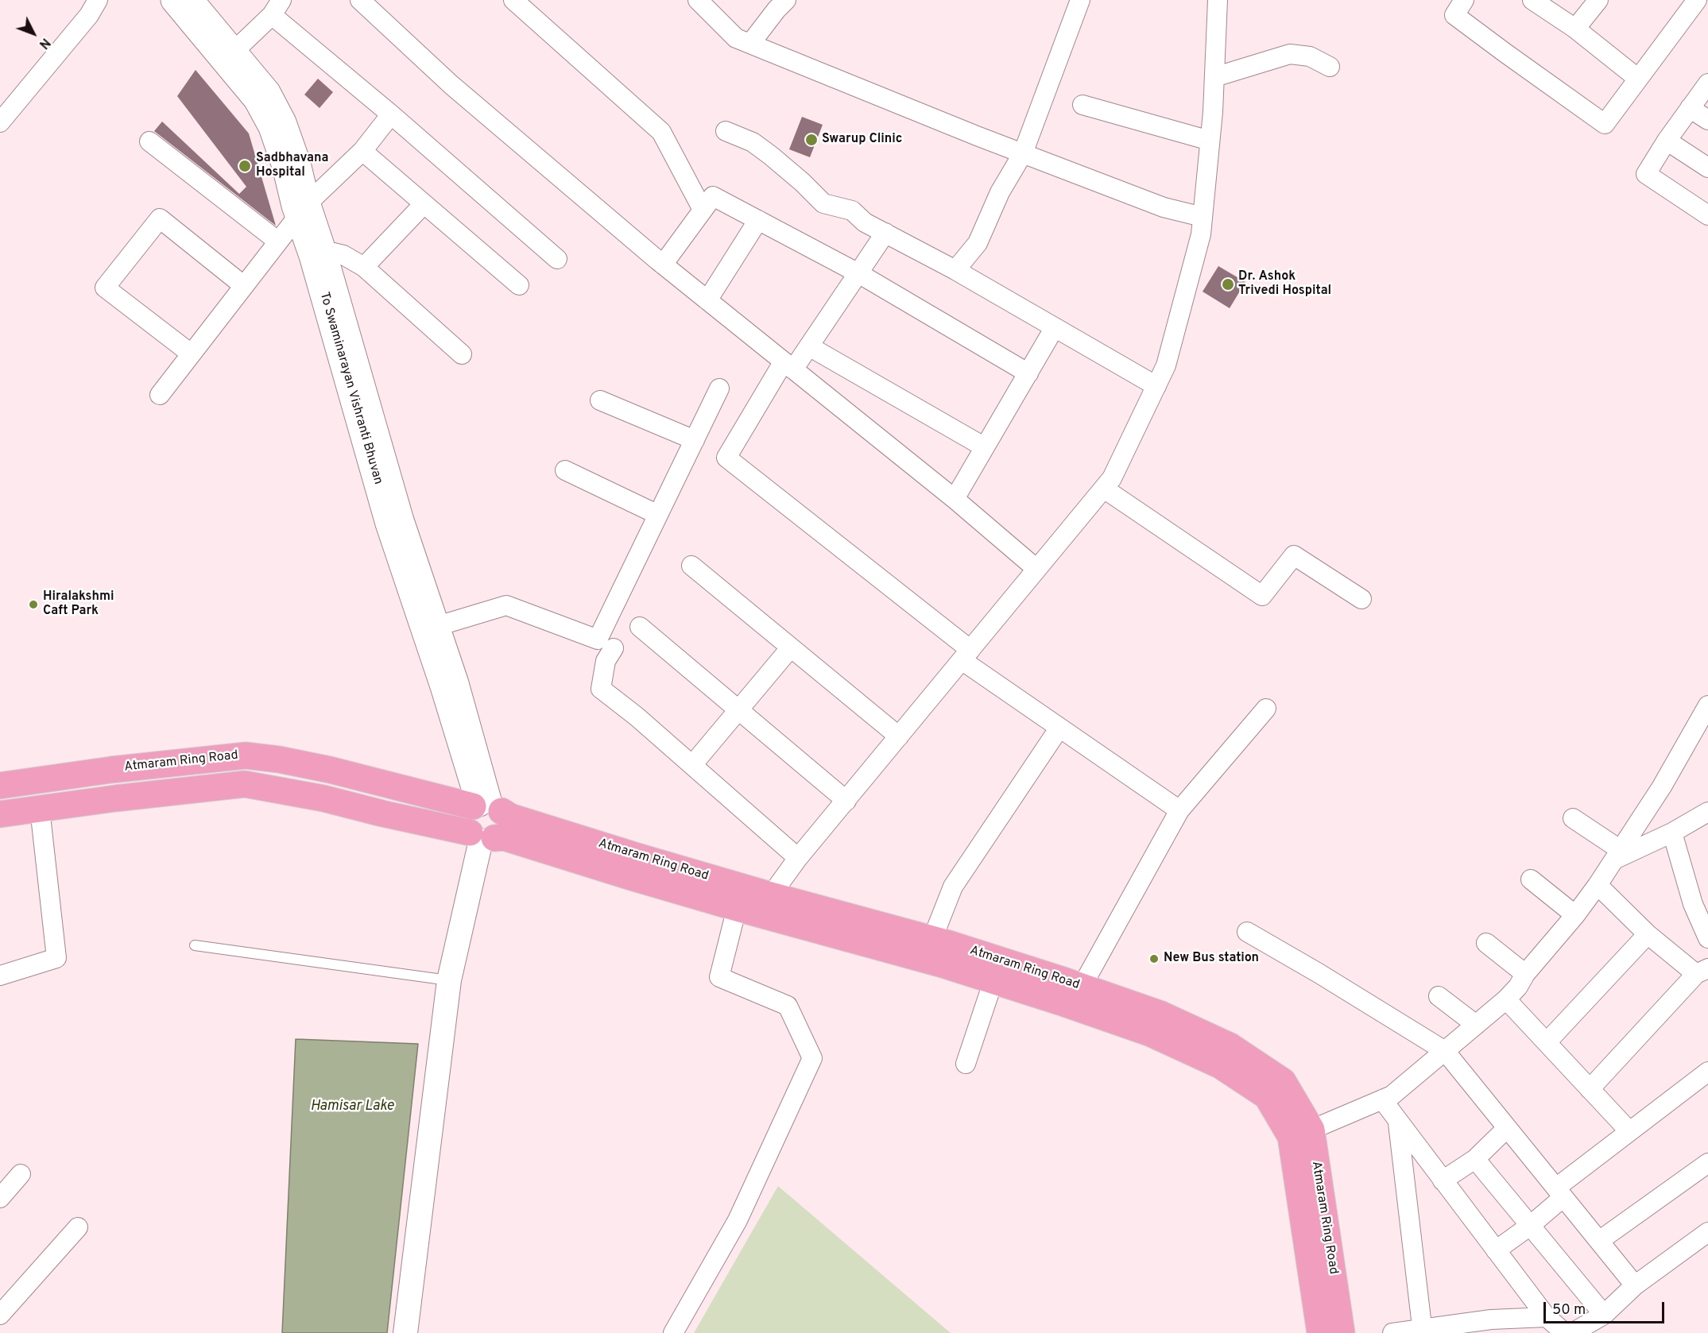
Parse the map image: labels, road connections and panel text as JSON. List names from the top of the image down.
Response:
{
  "streets": {
    "main road": ["To Swaminarayan Vishranti Bhuvan", "Atmaram Ring Road"]
  },
  "crossings": [
    ["To Swaminarayan Vishranti Bhuvan", "Atmaram Ring Road"]
  ],
  "water": ["Hamisar Lake"],
  "places": [
    "Swarup Clinic",
    "Sadbhavana Hospital",
    "Dr. Ashok Trivedi Hospital",
    "Hiralakshmi Caft Park",
    "New Bus station"
  ],
  "scale_bar": "50 m",
  "north": "bottom right"
}
